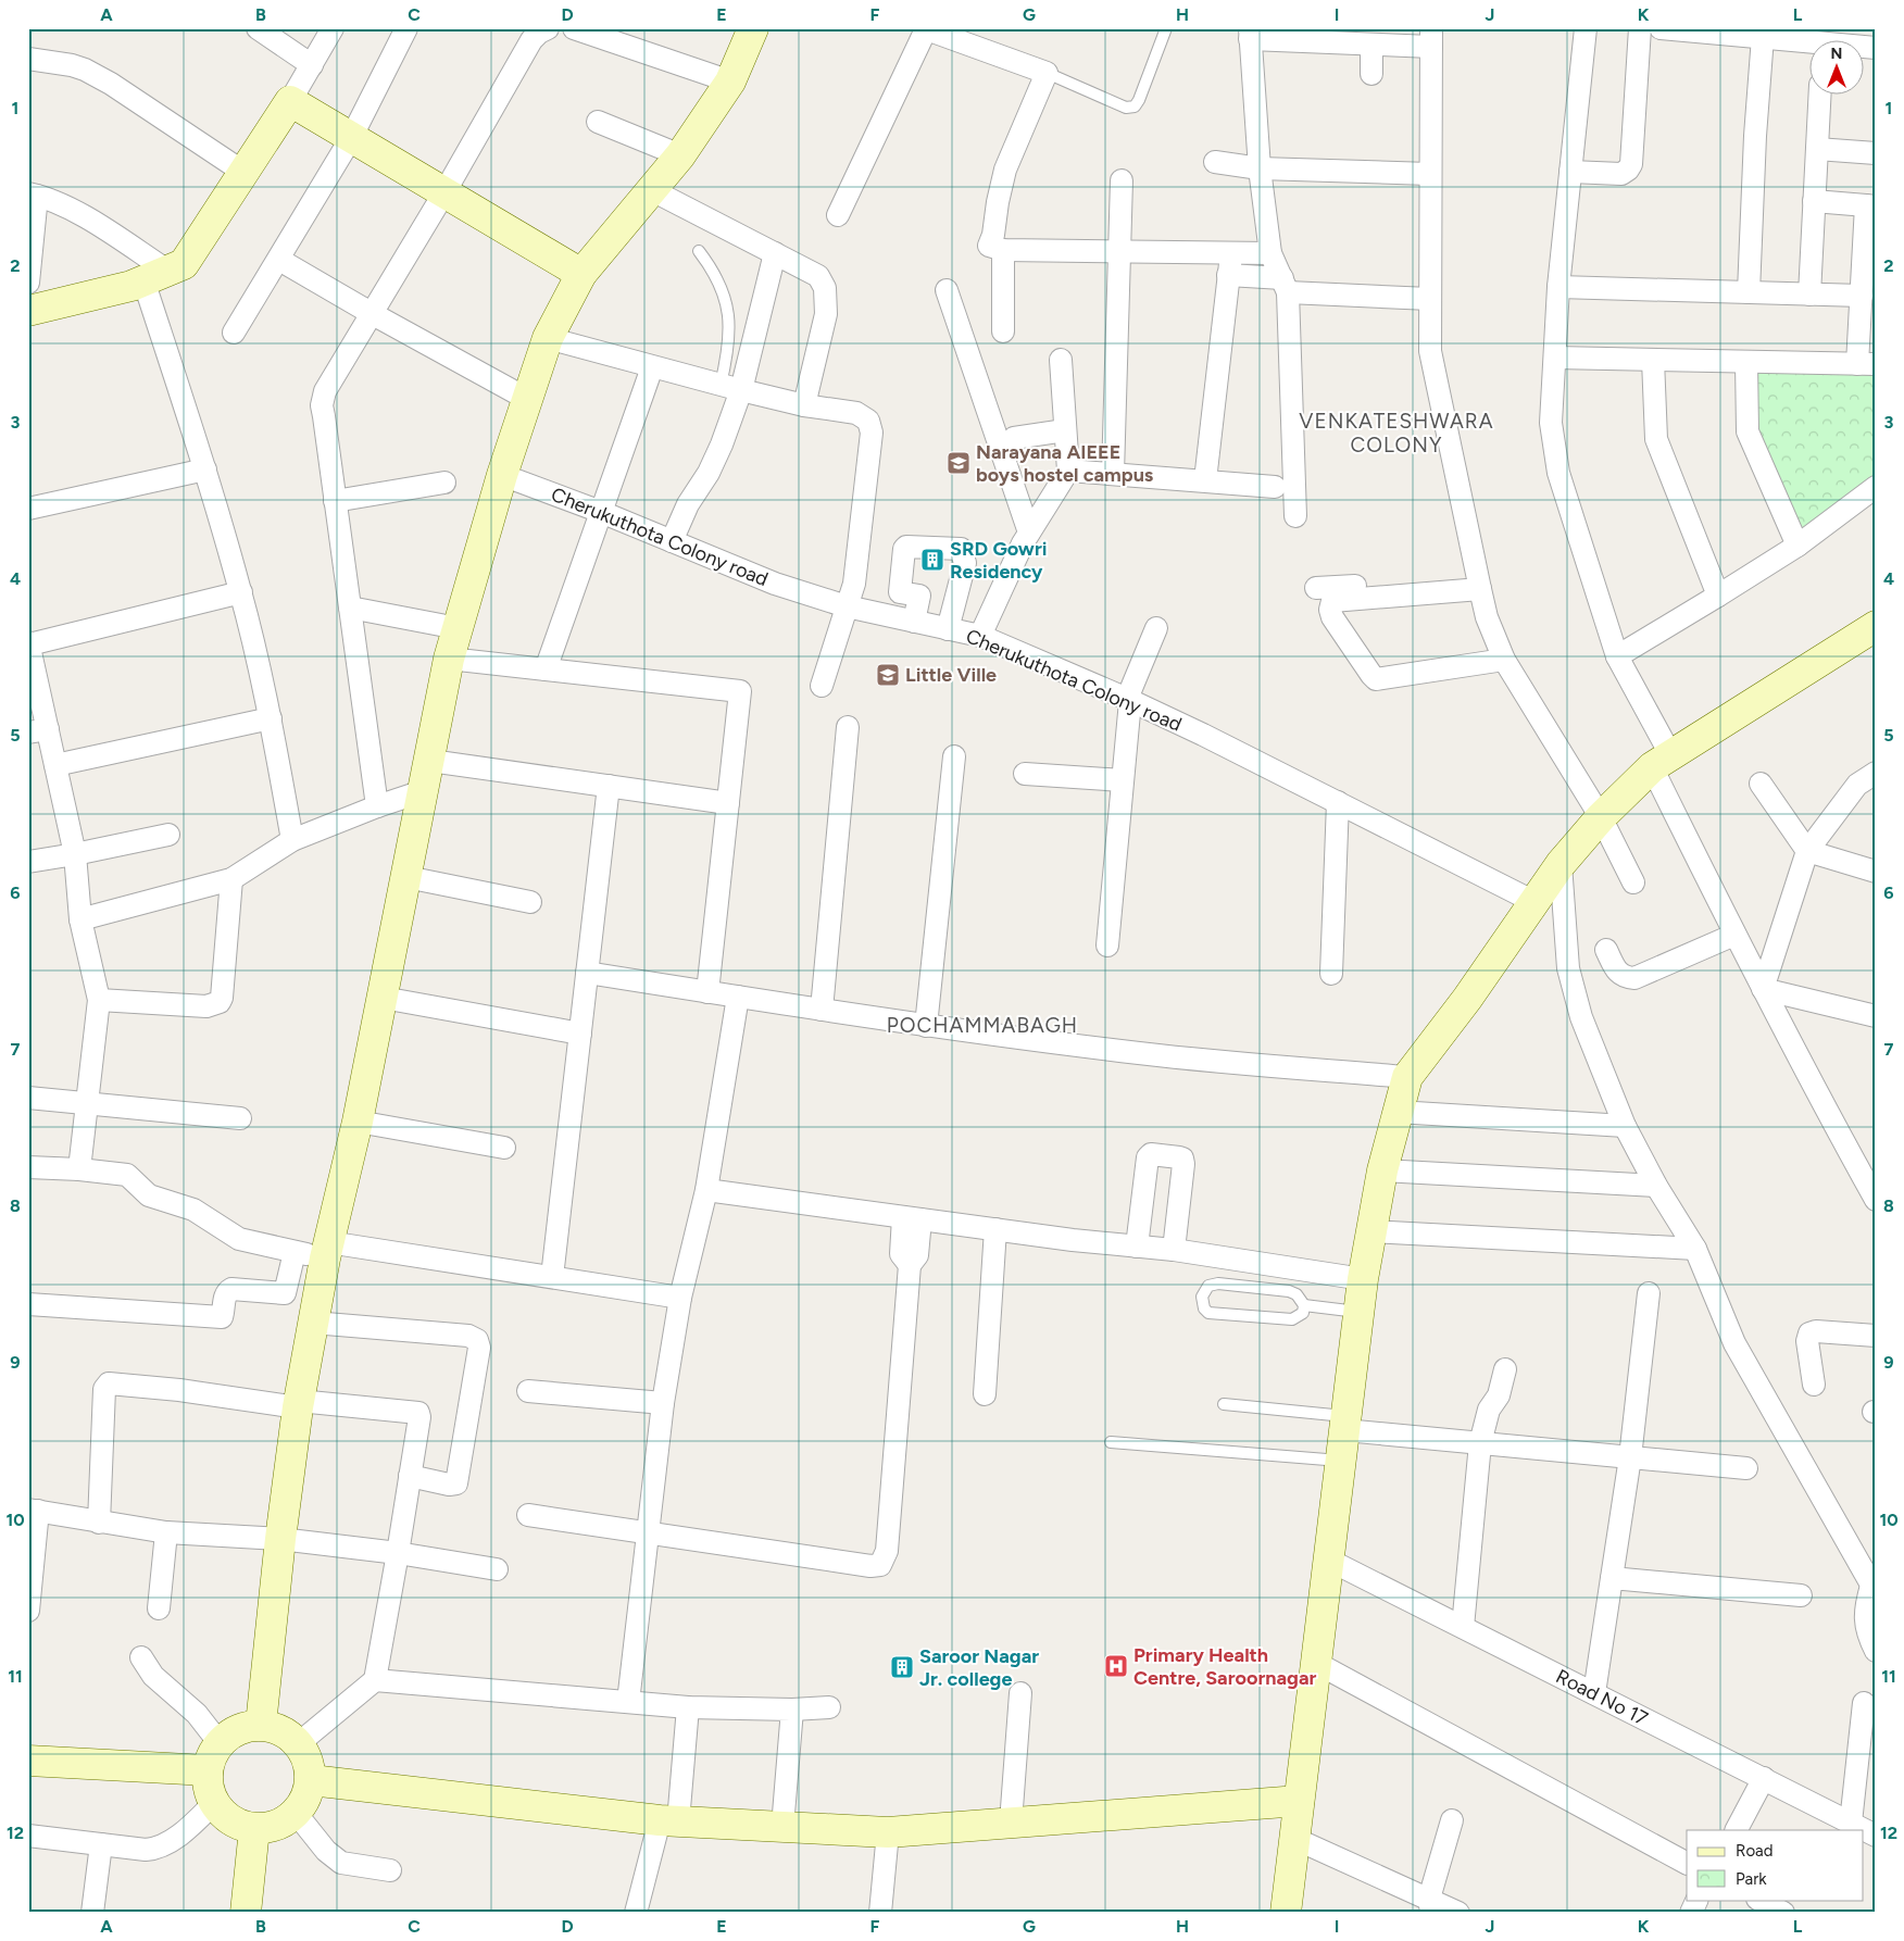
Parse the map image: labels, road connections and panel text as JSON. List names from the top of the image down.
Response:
{
  "streets": {
    "street": ["Cherukuthota Colony road", "Road No 17"]
  },
  "districts": ["VENKATESHWARA COLONY", "POCHAMMABAGH"],
  "places": {
    "school or university": ["Narayana AIEEE boys hostel campus", "Little Ville"],
    "building": ["SRD Gowri Residency", "Saroor Nagar Jr. college"],
    "hospital": ["Primary Health Centre, Saroornagar"]
  },
  "legend": ["Road", "Park"],
  "north": "top",
  "grid": {
    "columns": [
      "A",
      "B",
      "C",
      "D",
      "E",
      "F",
      "G",
      "H",
      "I",
      "J",
      "K",
      "L"
    ],
    "rows": [
      "1",
      "2",
      "3",
      "4",
      "5",
      "6",
      "7",
      "8",
      "9",
      "10",
      "11",
      "12"
    ]
  }
}
